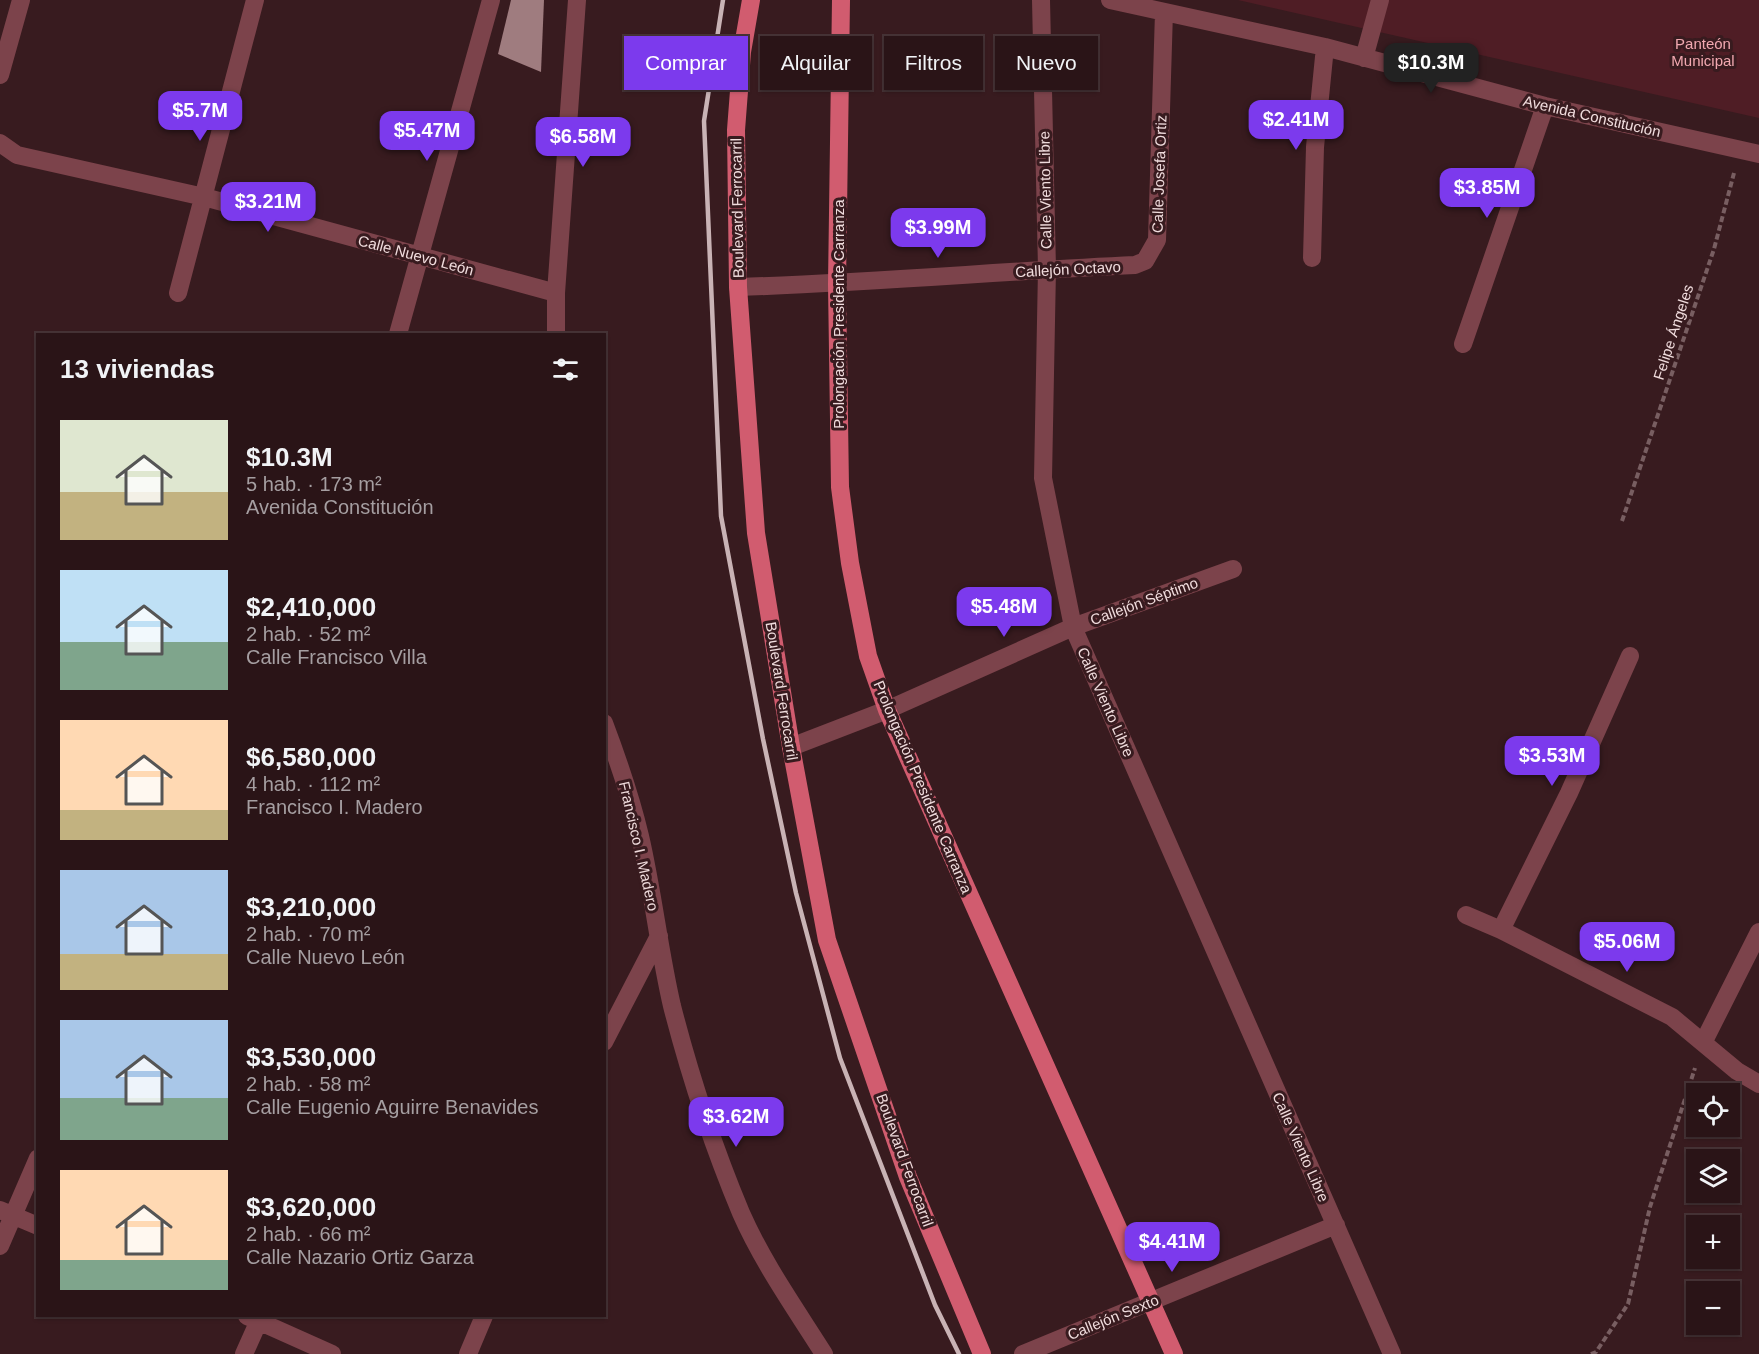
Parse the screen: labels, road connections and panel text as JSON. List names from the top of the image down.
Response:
{
  "streets": {
    "main road": ["Boulevard Ferrocarril", "Prolongación Presidente Carranza"],
    "street": [
      "Avenida Constitución",
      "Calle Josefa Ortiz",
      "Calle Viento Libre",
      "Calle Nuevo León",
      "Callejón Octavo",
      "Callejón Séptimo",
      "Francisco I. Madero",
      "Callejón Sexto"
    ],
    "path": ["Felipe Ángeles"]
  },
  "crossings": [
    ["Avenida Constitución", "Calle Josefa Ortiz"],
    ["Avenida Constitución", "Felipe Ángeles"],
    ["Calle Josefa Ortiz", "Callejón Octavo"],
    ["Calle Viento Libre", "Callejón Octavo"],
    ["Calle Viento Libre", "Callejón Séptimo"],
    ["Calle Viento Libre", "Callejón Sexto"],
    ["Boulevard Ferrocarril", "Callejón Octavo"],
    ["Boulevard Ferrocarril", "Callejón Séptimo"],
    ["Callejón Octavo", "Prolongación Presidente Carranza"],
    ["Prolongación Presidente Carranza", "Callejón Séptimo"],
    ["Prolongación Presidente Carranza", "Callejón Sexto"]
  ],
  "parks": ["Panteón Municipal"],
  "page": {
    "chip": [
      "Comprar",
      "Alquilar",
      "Filtros",
      "Nuevo"
    ],
    "price": [
      "$10.3M",
      "$5.7M",
      "$2.41M",
      "$5.47M",
      "$6.58M",
      "$3.85M",
      "$3.21M",
      "$3.99M",
      "$5.48M",
      "$3.53M",
      "$5.06M",
      "$3.62M",
      "$4.41M"
    ],
    "heading": "13 viviendas",
    "list": [
      {
        "name": "$10.3M",
        "note": "5 hab. · 173 m² · Avenida Constitución"
      },
      {
        "name": "$2,410,000",
        "note": "2 hab. · 52 m² · Calle Francisco Villa"
      },
      {
        "name": "$6,580,000",
        "note": "4 hab. · 112 m² · Francisco I. Madero"
      },
      {
        "name": "$3,210,000",
        "note": "2 hab. · 70 m² · Calle Nuevo León"
      },
      {
        "name": "$3,530,000",
        "note": "2 hab. · 58 m² · Calle Eugenio Aguirre Benavides"
      },
      {
        "name": "$3,620,000",
        "note": "2 hab. · 66 m² · Calle Nazario Ortiz Garza"
      }
    ],
    "map_buttons": ["+", "−"]
  }
}
